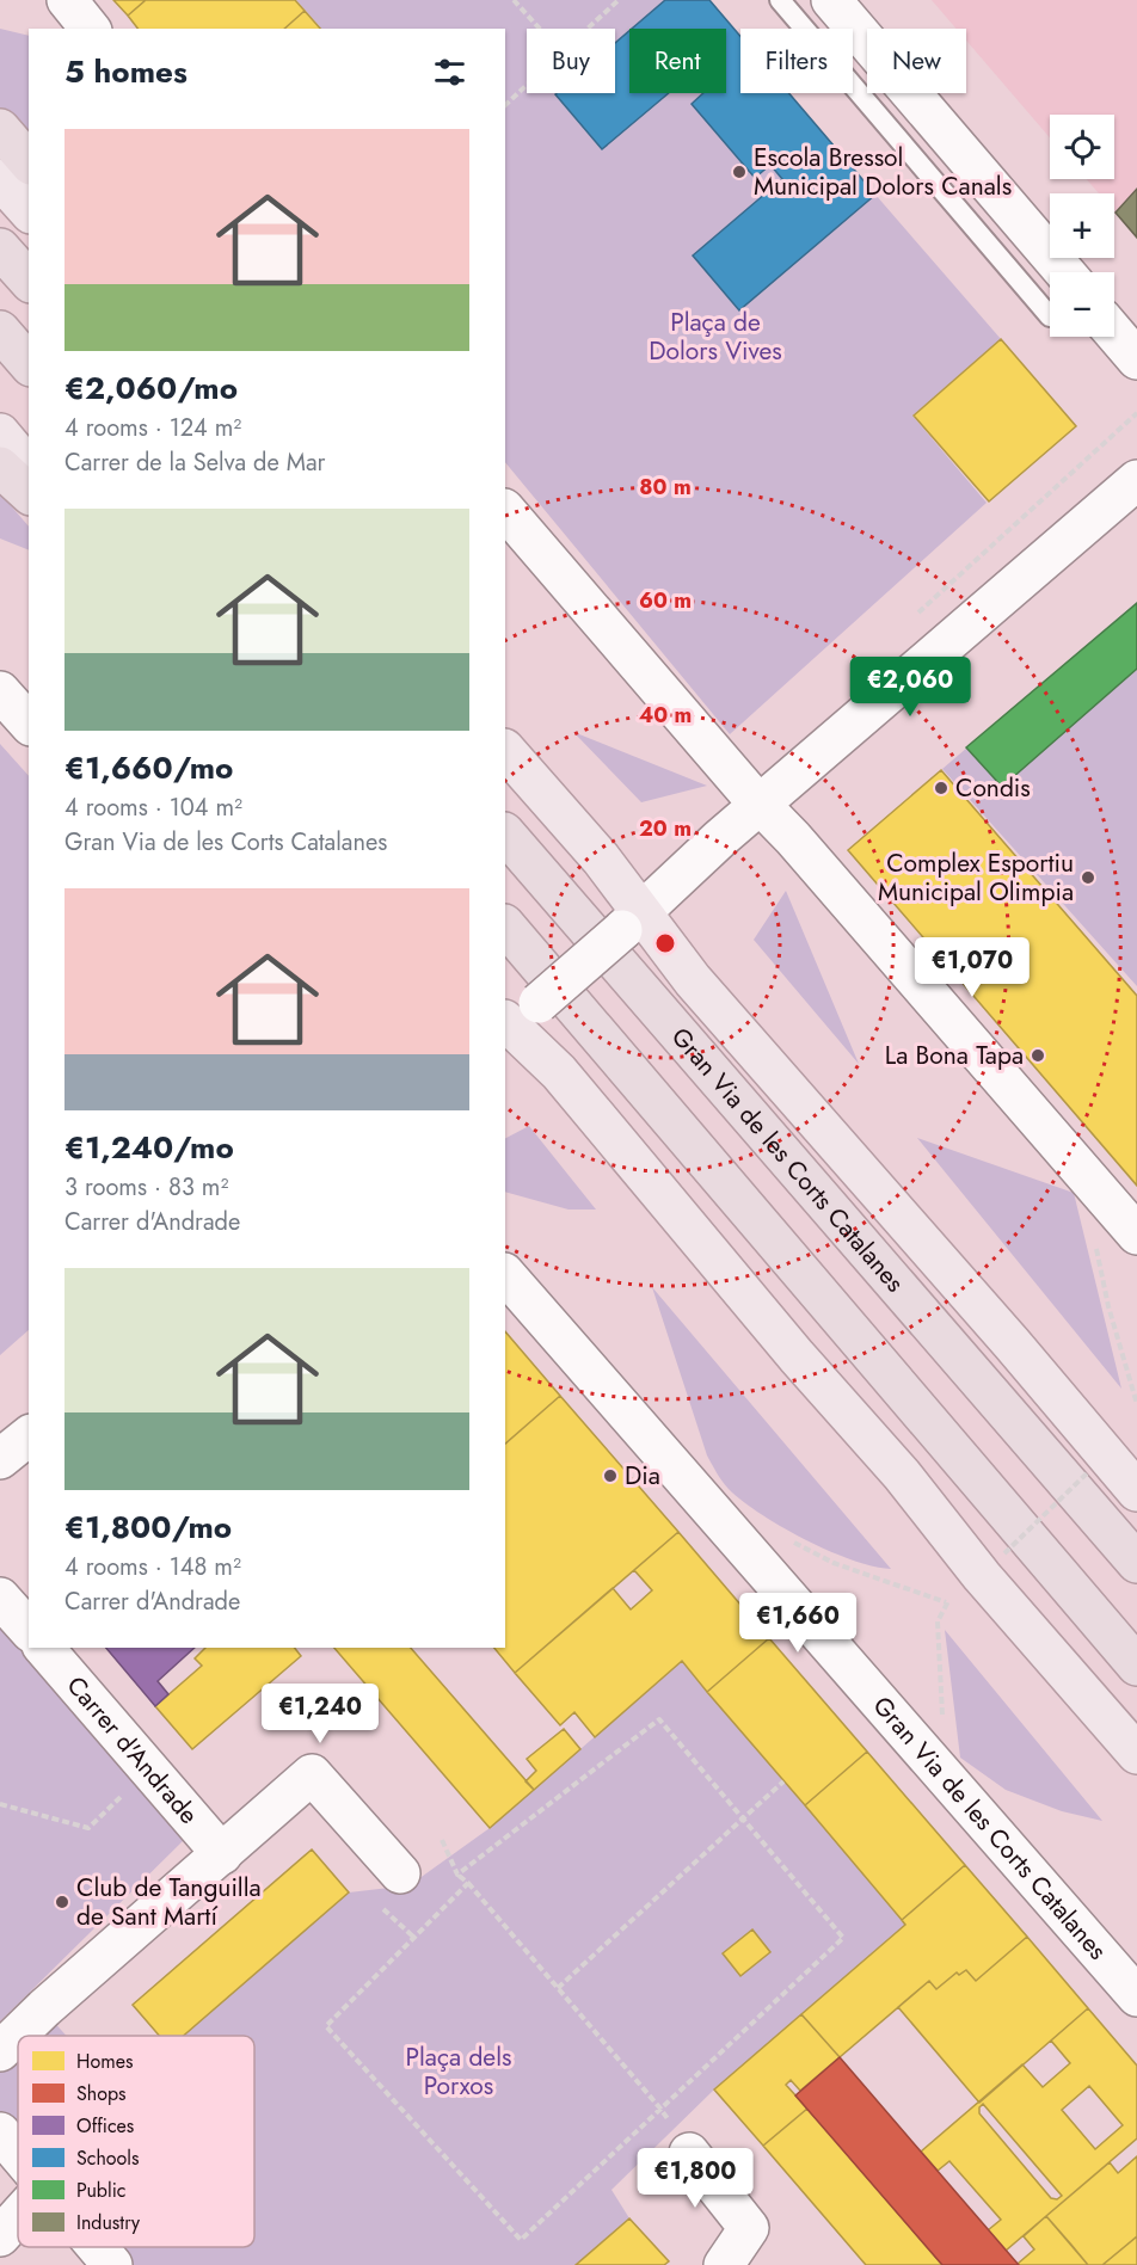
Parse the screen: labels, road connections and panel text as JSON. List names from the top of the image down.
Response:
{
  "streets": {
    "highway": ["Gran Via de les Corts Catalanes"],
    "street": ["Carrer d'Andrade"]
  },
  "parks": ["Plaça de Dolors Vives", "Plaça dels Porxos"],
  "places": [
    "Escola Bressol Municipal Dolors Canals",
    "Condis",
    "Complex Esportiu Municipal Olimpia",
    "La Bona Tapa",
    "Dia",
    "Club de Tanguilla de Sant Martí"
  ],
  "legend": [
    "Homes",
    "Shops",
    "Offices",
    "Schools",
    "Public",
    "Industry"
  ],
  "page": {
    "chip": [
      "Buy",
      "Rent",
      "Filters",
      "New"
    ],
    "heading": "5 homes",
    "map_buttons": ["+", "−"],
    "list": [
      {
        "name": "€2,060/mo",
        "note": "4 rooms · 124 m² · Carrer de la Selva de Mar"
      },
      {
        "name": "€1,660/mo",
        "note": "4 rooms · 104 m² · Gran Via de les Corts Catalanes"
      },
      {
        "name": "€1,240/mo",
        "note": "3 rooms · 83 m² · Carrer d'Andrade"
      },
      {
        "name": "€1,800/mo",
        "note": "4 rooms · 148 m² · Carrer d'Andrade"
      }
    ],
    "price": [
      "€2,060",
      "€1,070",
      "€1,660",
      "€1,240",
      "€1,800"
    ]
  },
  "rings": [
    "80 m",
    "60 m",
    "40 m",
    "20 m"
  ]
}
